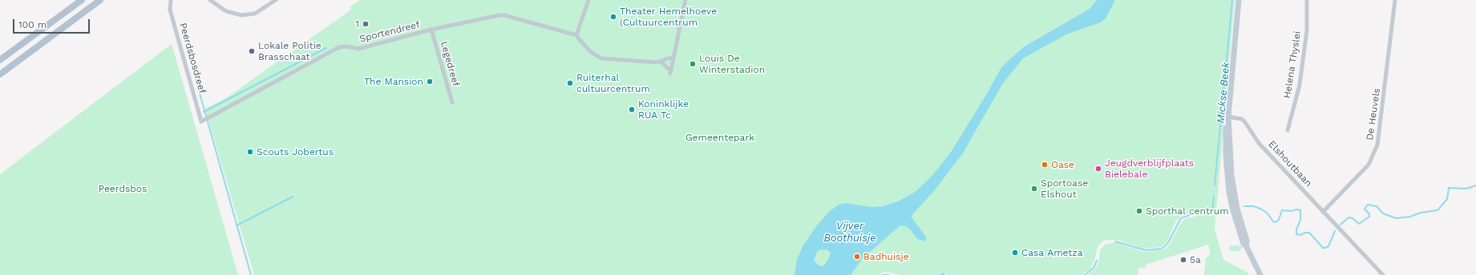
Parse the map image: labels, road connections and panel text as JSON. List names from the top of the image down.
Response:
{
  "streets": {
    "street": [
      "Sportendreef",
      "Peerdsbosdreef",
      "Legedreef",
      "Helena Thyslei",
      "De Heuvels",
      "Elshoutbaan"
    ]
  },
  "crossings": [
    ["Sportendreef", "Peerdsbosdreef"],
    ["Sportendreef", "Legedreef"],
    ["De Heuvels", "Elshoutbaan"]
  ],
  "water": ["Mickse Beek", "Vijver Boothuisje"],
  "parks": ["Gemeentepark", "Peerdsbos"],
  "places": [
    "Theater Hemelhoeve (Cultuurcentrum",
    "1",
    "Lokale Politie Brasschaat",
    "Louis De Winterstadion",
    "The Mansion",
    "Ruiterhal cultuurcentrum",
    "Koninklijke RUA Tc",
    "Scouts Jobertus",
    "Oase",
    "Jeugdverblijfplaats Bielebale",
    "Sportoase Elshout",
    "Sporthal centrum",
    "Casa Ametza",
    "Badhuisje",
    "5a"
  ],
  "scale_bar": "100 m"
}
